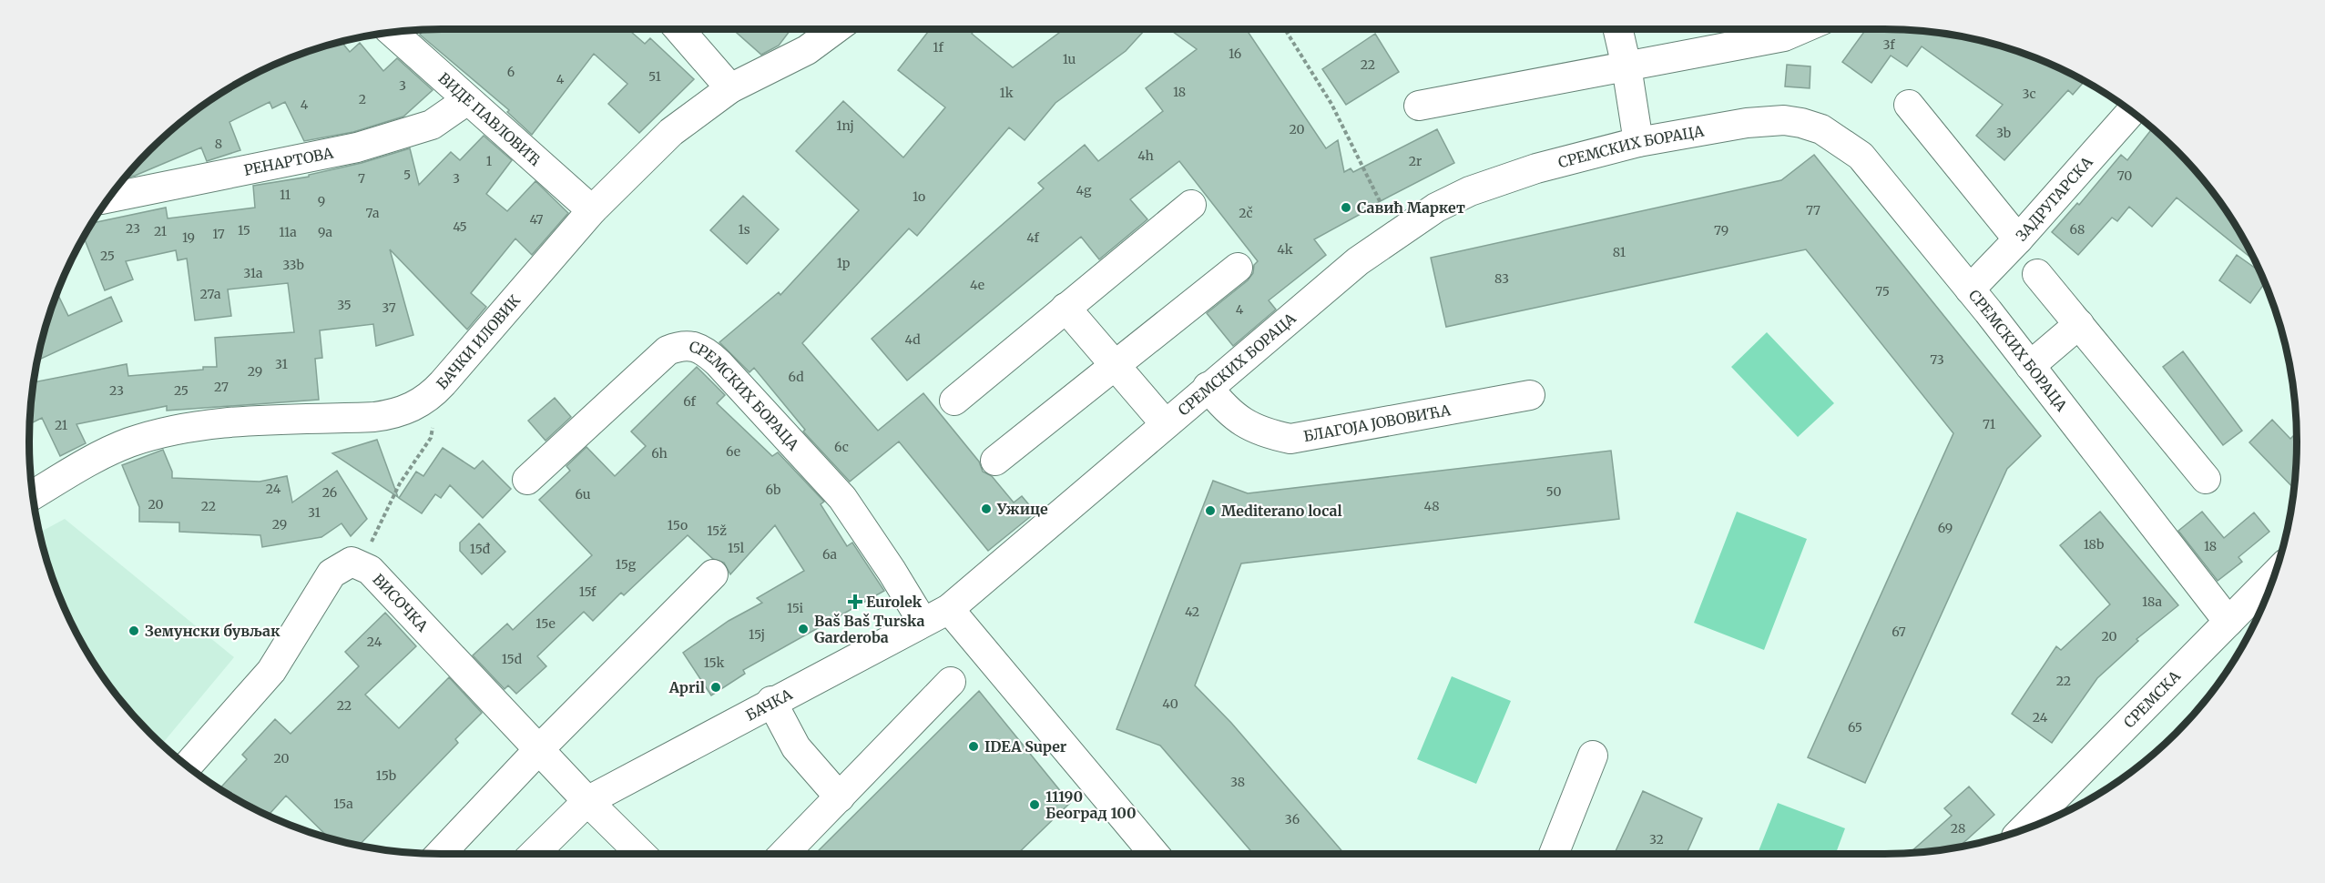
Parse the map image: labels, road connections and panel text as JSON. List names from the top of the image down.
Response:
{
  "streets": {
    "street": [
      "ВИДЕ ПАВЛОВИЋ",
      "СРЕМСКИХ БОРАЦА",
      "РЕНАРТОВА",
      "ЗАДРУГАРСКА",
      "БАЧКИ ИЛОВИК",
      "БЛАГОЈА ЈОВОВИЋА",
      "ВИСОЧКА",
      "СРЕМСКА",
      "БАЧКА"
    ]
  },
  "crossings": [
    ["ВИДЕ ПАВЛОВИЋ", "РЕНАРТОВА"],
    ["ВИДЕ ПАВЛОВИЋ", "БАЧКИ ИЛОВИК"],
    ["СРЕМСКИХ БОРАЦА", "ЗАДРУГАРСКА"],
    ["СРЕМСКИХ БОРАЦА", "БЛАГОЈА ЈОВОВИЋА"],
    ["СРЕМСКИХ БОРАЦА", "СРЕМСКА"],
    ["СРЕМСКИХ БОРАЦА", "БАЧКА"],
    ["ВИСОЧКА", "БАЧКА"]
  ],
  "places": {
    "other": [
      "Савић Маркет",
      "Ужице",
      "Mediterano local",
      "Baš Baš Turska Garderoba",
      "Земунски бувљак",
      "April",
      "IDEA Super",
      "11190 Београд 100"
    ],
    "health": ["Eurolek"]
  },
  "house_numbers": [
    "3f",
    "1f",
    "16",
    "1u",
    "22",
    "6",
    "51",
    "4",
    "3",
    "18",
    "1k",
    "3c",
    "2",
    "4",
    "1nj",
    "20",
    "3b",
    "8",
    "4h",
    "1",
    "2r",
    "5",
    "70",
    "7",
    "3",
    "4g",
    "11",
    "1o",
    "9",
    "77",
    "7a",
    "2č",
    "47",
    "45",
    "23",
    "1s",
    "68",
    "15",
    "79",
    "21",
    "11a",
    "9a",
    "17",
    "19",
    "4f",
    "4k",
    "81",
    "25",
    "1p",
    "33b",
    "31a",
    "83",
    "4e",
    "75",
    "27a",
    "35",
    "37",
    "4",
    "4d",
    "73",
    "31",
    "29",
    "6d",
    "27",
    "23",
    "25",
    "6f",
    "71",
    "21",
    "6c",
    "6e",
    "6h",
    "24",
    "6b",
    "50",
    "26",
    "6u",
    "20",
    "22",
    "48",
    "31",
    "29",
    "15o",
    "69",
    "15ž",
    "18b",
    "18",
    "15l",
    "15đ",
    "6a",
    "15g",
    "15f",
    "18a",
    "15i",
    "42",
    "15e",
    "67",
    "15j",
    "20",
    "24",
    "15d",
    "15k",
    "22",
    "40",
    "22",
    "24",
    "65",
    "20",
    "15b",
    "38",
    "15a",
    "36",
    "28",
    "32"
  ]
}
